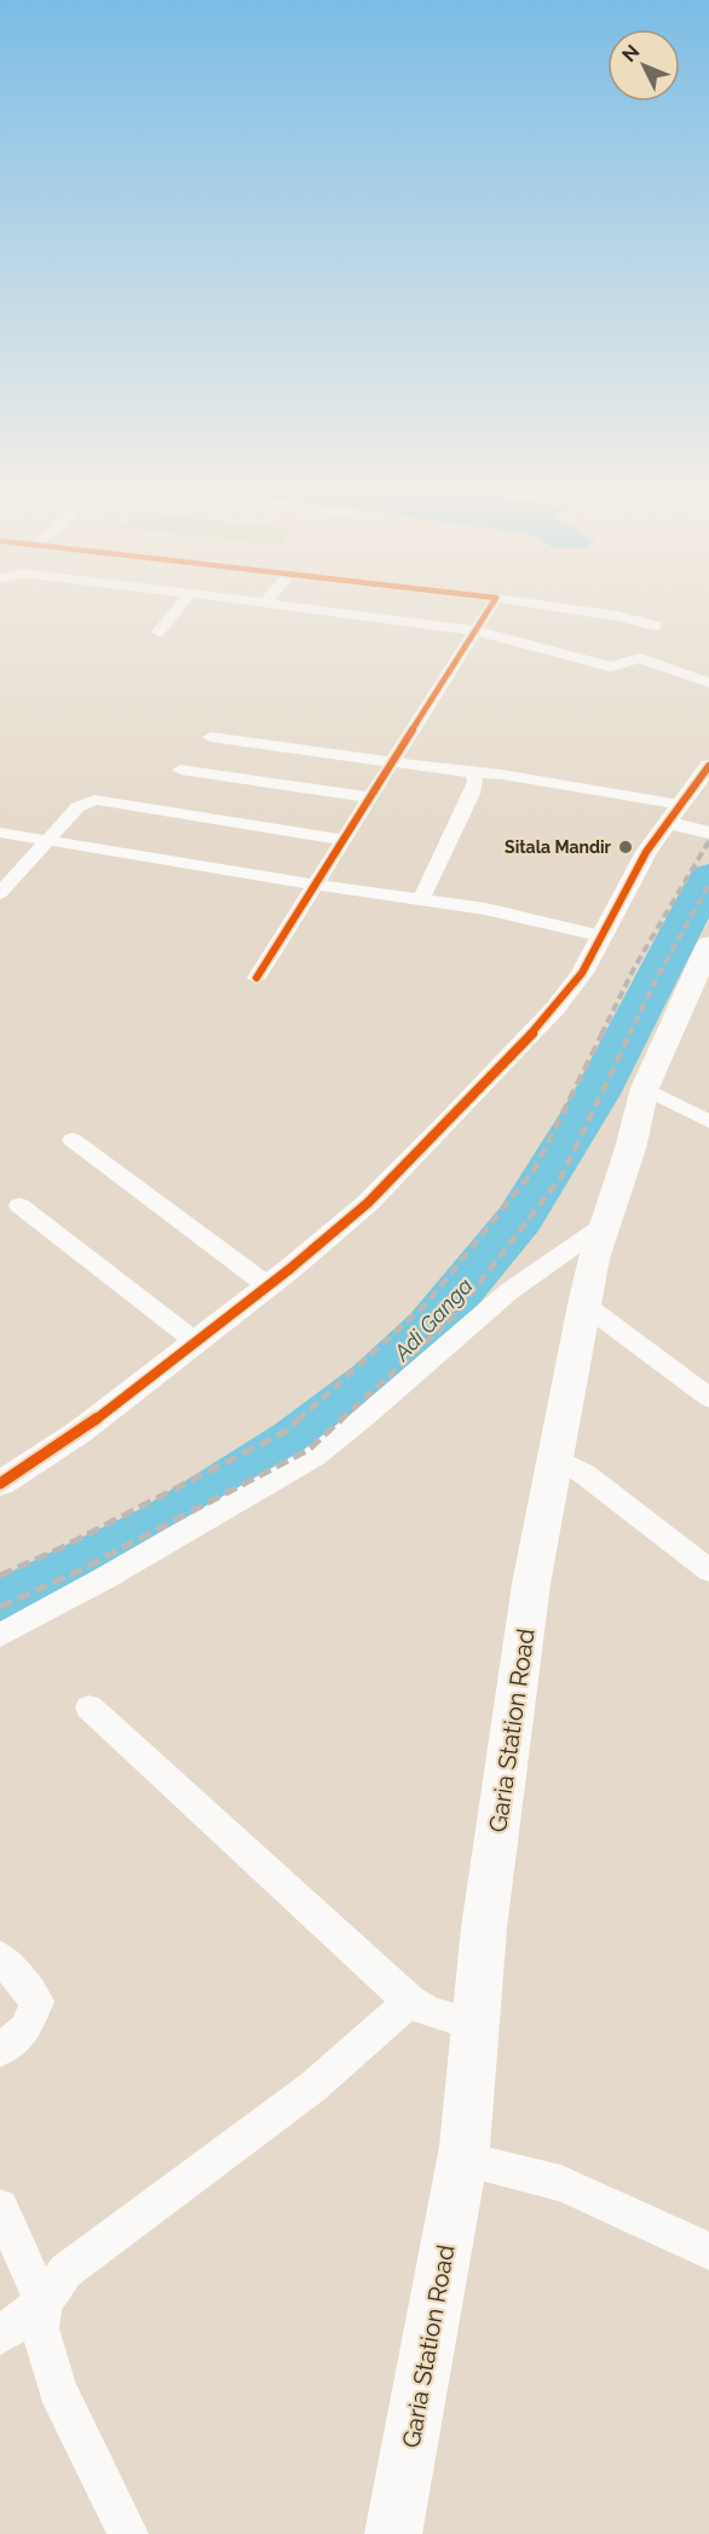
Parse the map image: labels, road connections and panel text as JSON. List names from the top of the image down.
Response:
{
  "streets": {
    "main road": ["Garia Station Road"]
  },
  "water": ["Adi Ganga"],
  "places": ["Sitala Mandir"],
  "north": "top left"
}
